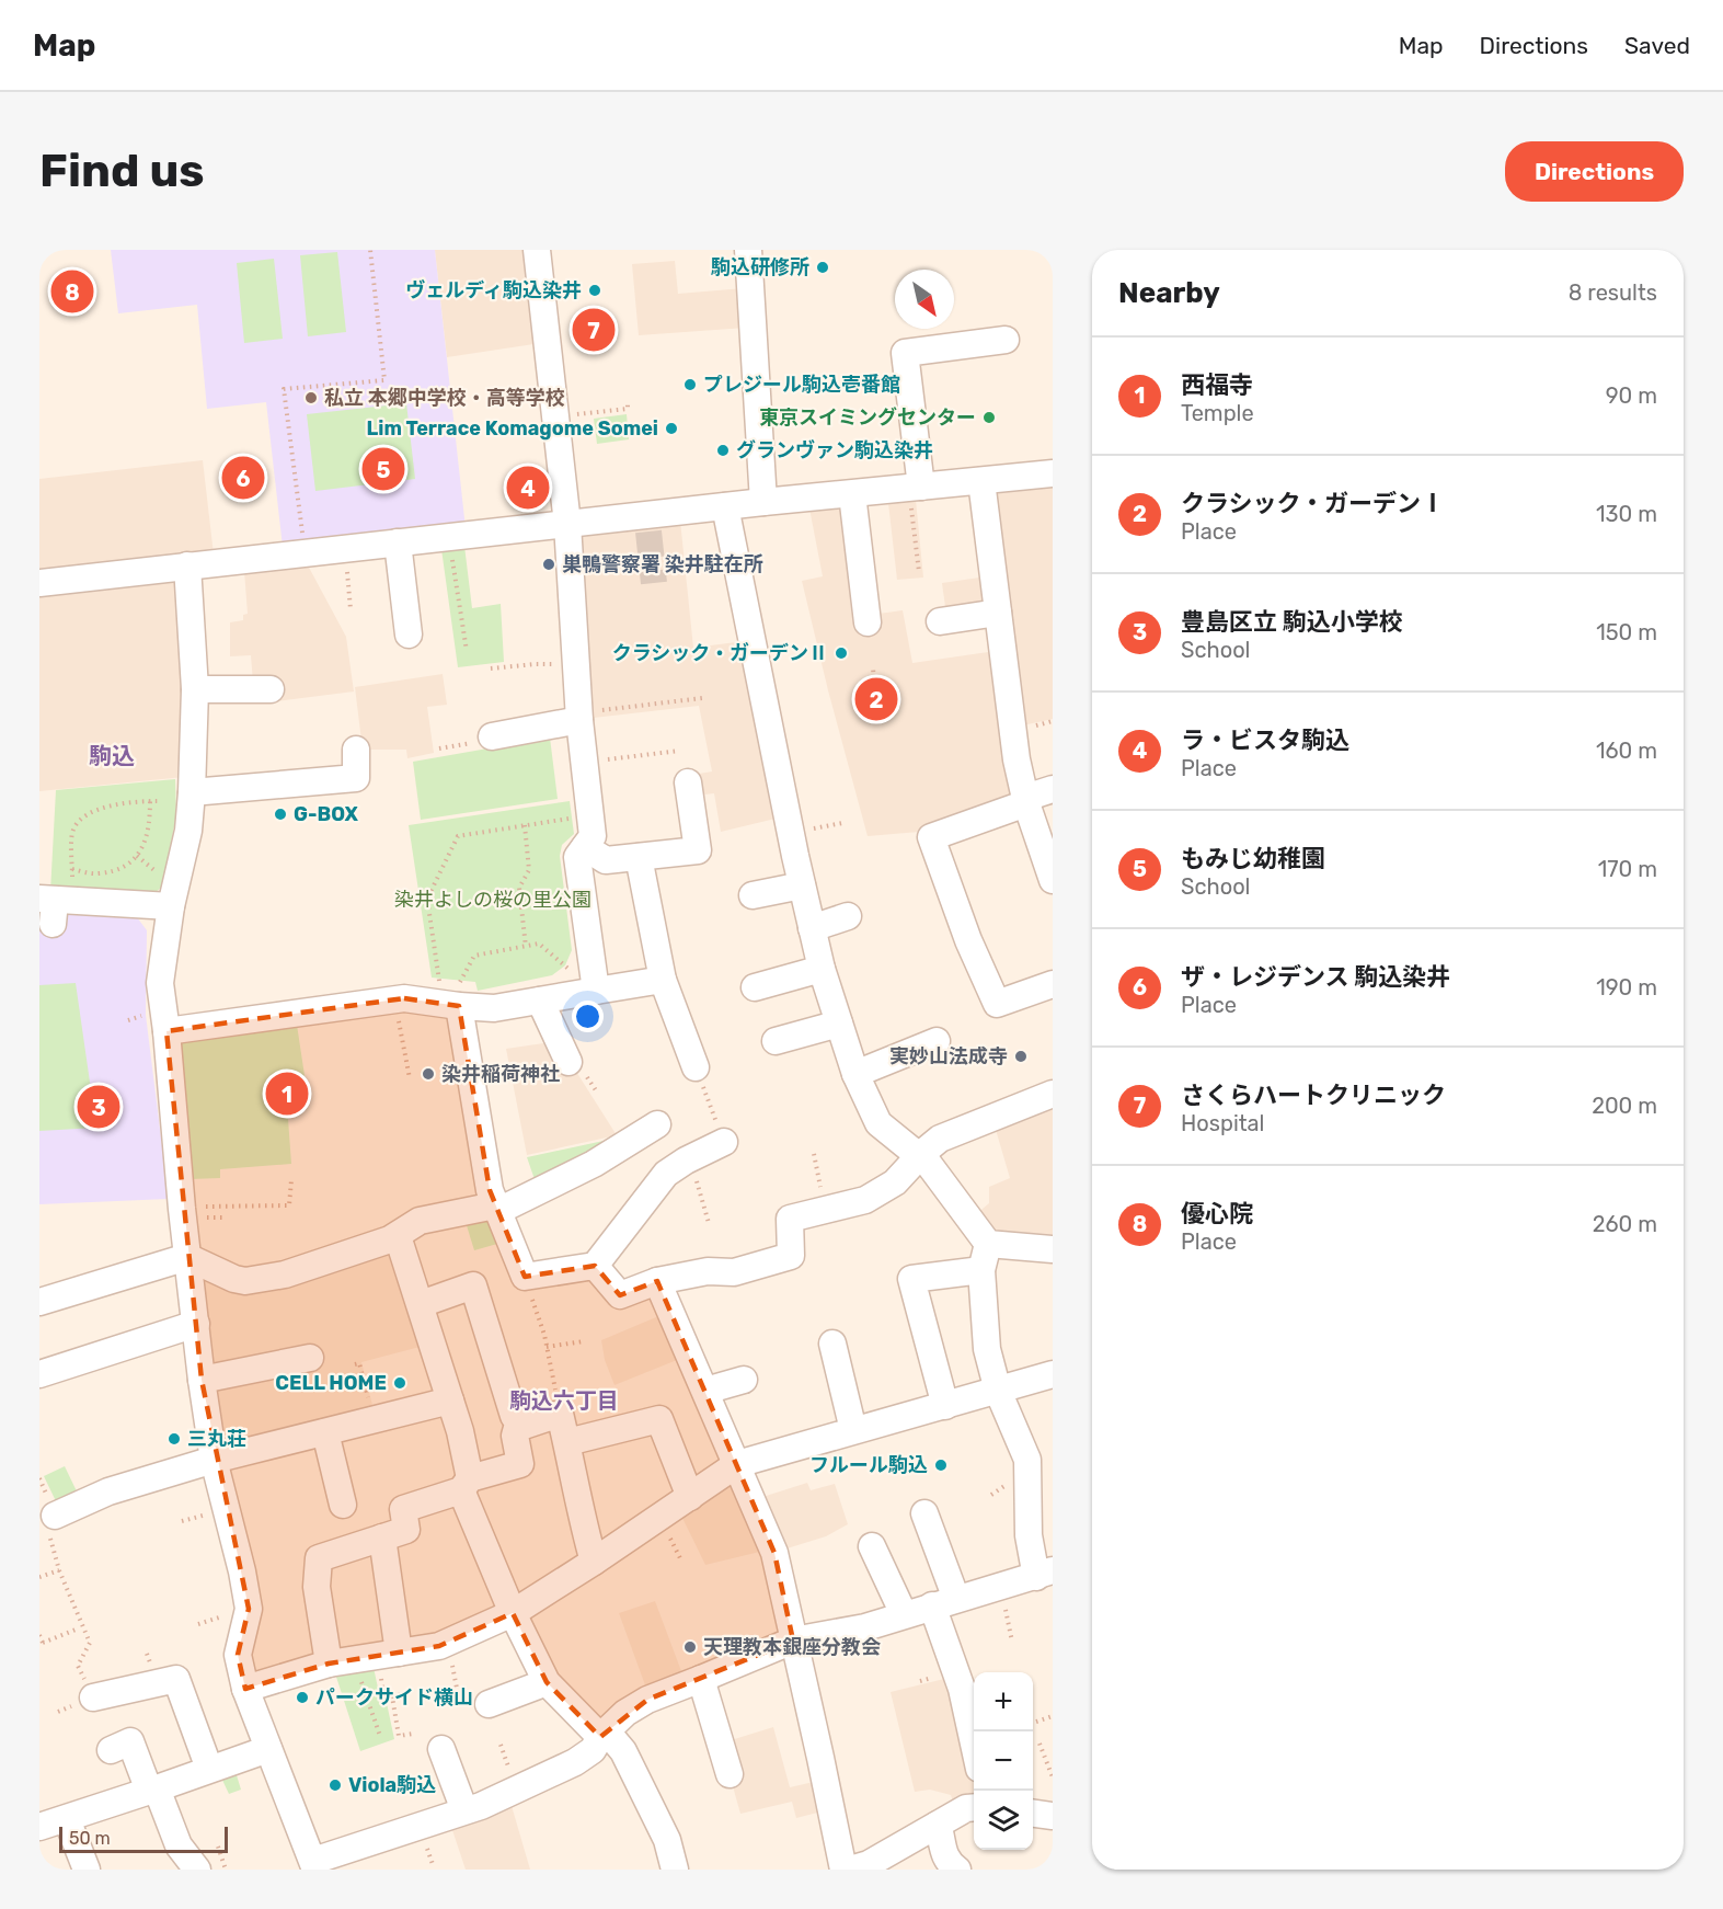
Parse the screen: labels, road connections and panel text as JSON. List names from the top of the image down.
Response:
{
  "districts": ["駒込", "駒込六丁目"],
  "parks": ["染井よしの桜の里公園"],
  "places": [
    "駒込研修所",
    "ヴェルディ駒込染井",
    "プレジール駒込壱番館",
    "私立 本郷中学校・高等学校",
    "東京スイミングセンター",
    "Lim Terrace Komagome Somei",
    "グランヴァン駒込染井",
    "巣鴨警察署 染井駐在所",
    "クラシック・ガーデンⅡ",
    "G-BOX",
    "実妙山法成寺",
    "染井稲荷神社",
    "CELL HOME",
    "三丸荘",
    "フルール駒込",
    "天理教本銀座分教会",
    "パークサイド横山",
    "Viola駒込"
  ],
  "scale_bar": "50 m",
  "north": "bottom right",
  "page": {
    "header": "Map",
    "nav": ["Map", "Directions", "Saved"],
    "buttons": "Directions",
    "title": "Find us",
    "heading": ["Nearby", "8 results"],
    "pins": [
      "8",
      "7",
      "5",
      "6",
      "4",
      "2",
      "1",
      "3"
    ],
    "list": [
      {
        "mark": "1",
        "name": "西福寺",
        "note": "Temple",
        "value": "90 m"
      },
      {
        "mark": "2",
        "name": "クラシック・ガーデンⅠ",
        "note": "Place",
        "value": "130 m"
      },
      {
        "mark": "3",
        "name": "豊島区立 駒込小学校",
        "note": "School",
        "value": "150 m"
      },
      {
        "mark": "4",
        "name": "ラ・ビスタ駒込",
        "note": "Place",
        "value": "160 m"
      },
      {
        "mark": "5",
        "name": "もみじ幼稚園",
        "note": "School",
        "value": "170 m"
      },
      {
        "mark": "6",
        "name": "ザ・レジデンス 駒込染井",
        "note": "Place",
        "value": "190 m"
      },
      {
        "mark": "7",
        "name": "さくらハートクリニック",
        "note": "Hospital",
        "value": "200 m"
      },
      {
        "mark": "8",
        "name": "優心院",
        "note": "Place",
        "value": "260 m"
      }
    ],
    "map_buttons": ["+", "−"],
    "scale": "50 m"
  }
}
